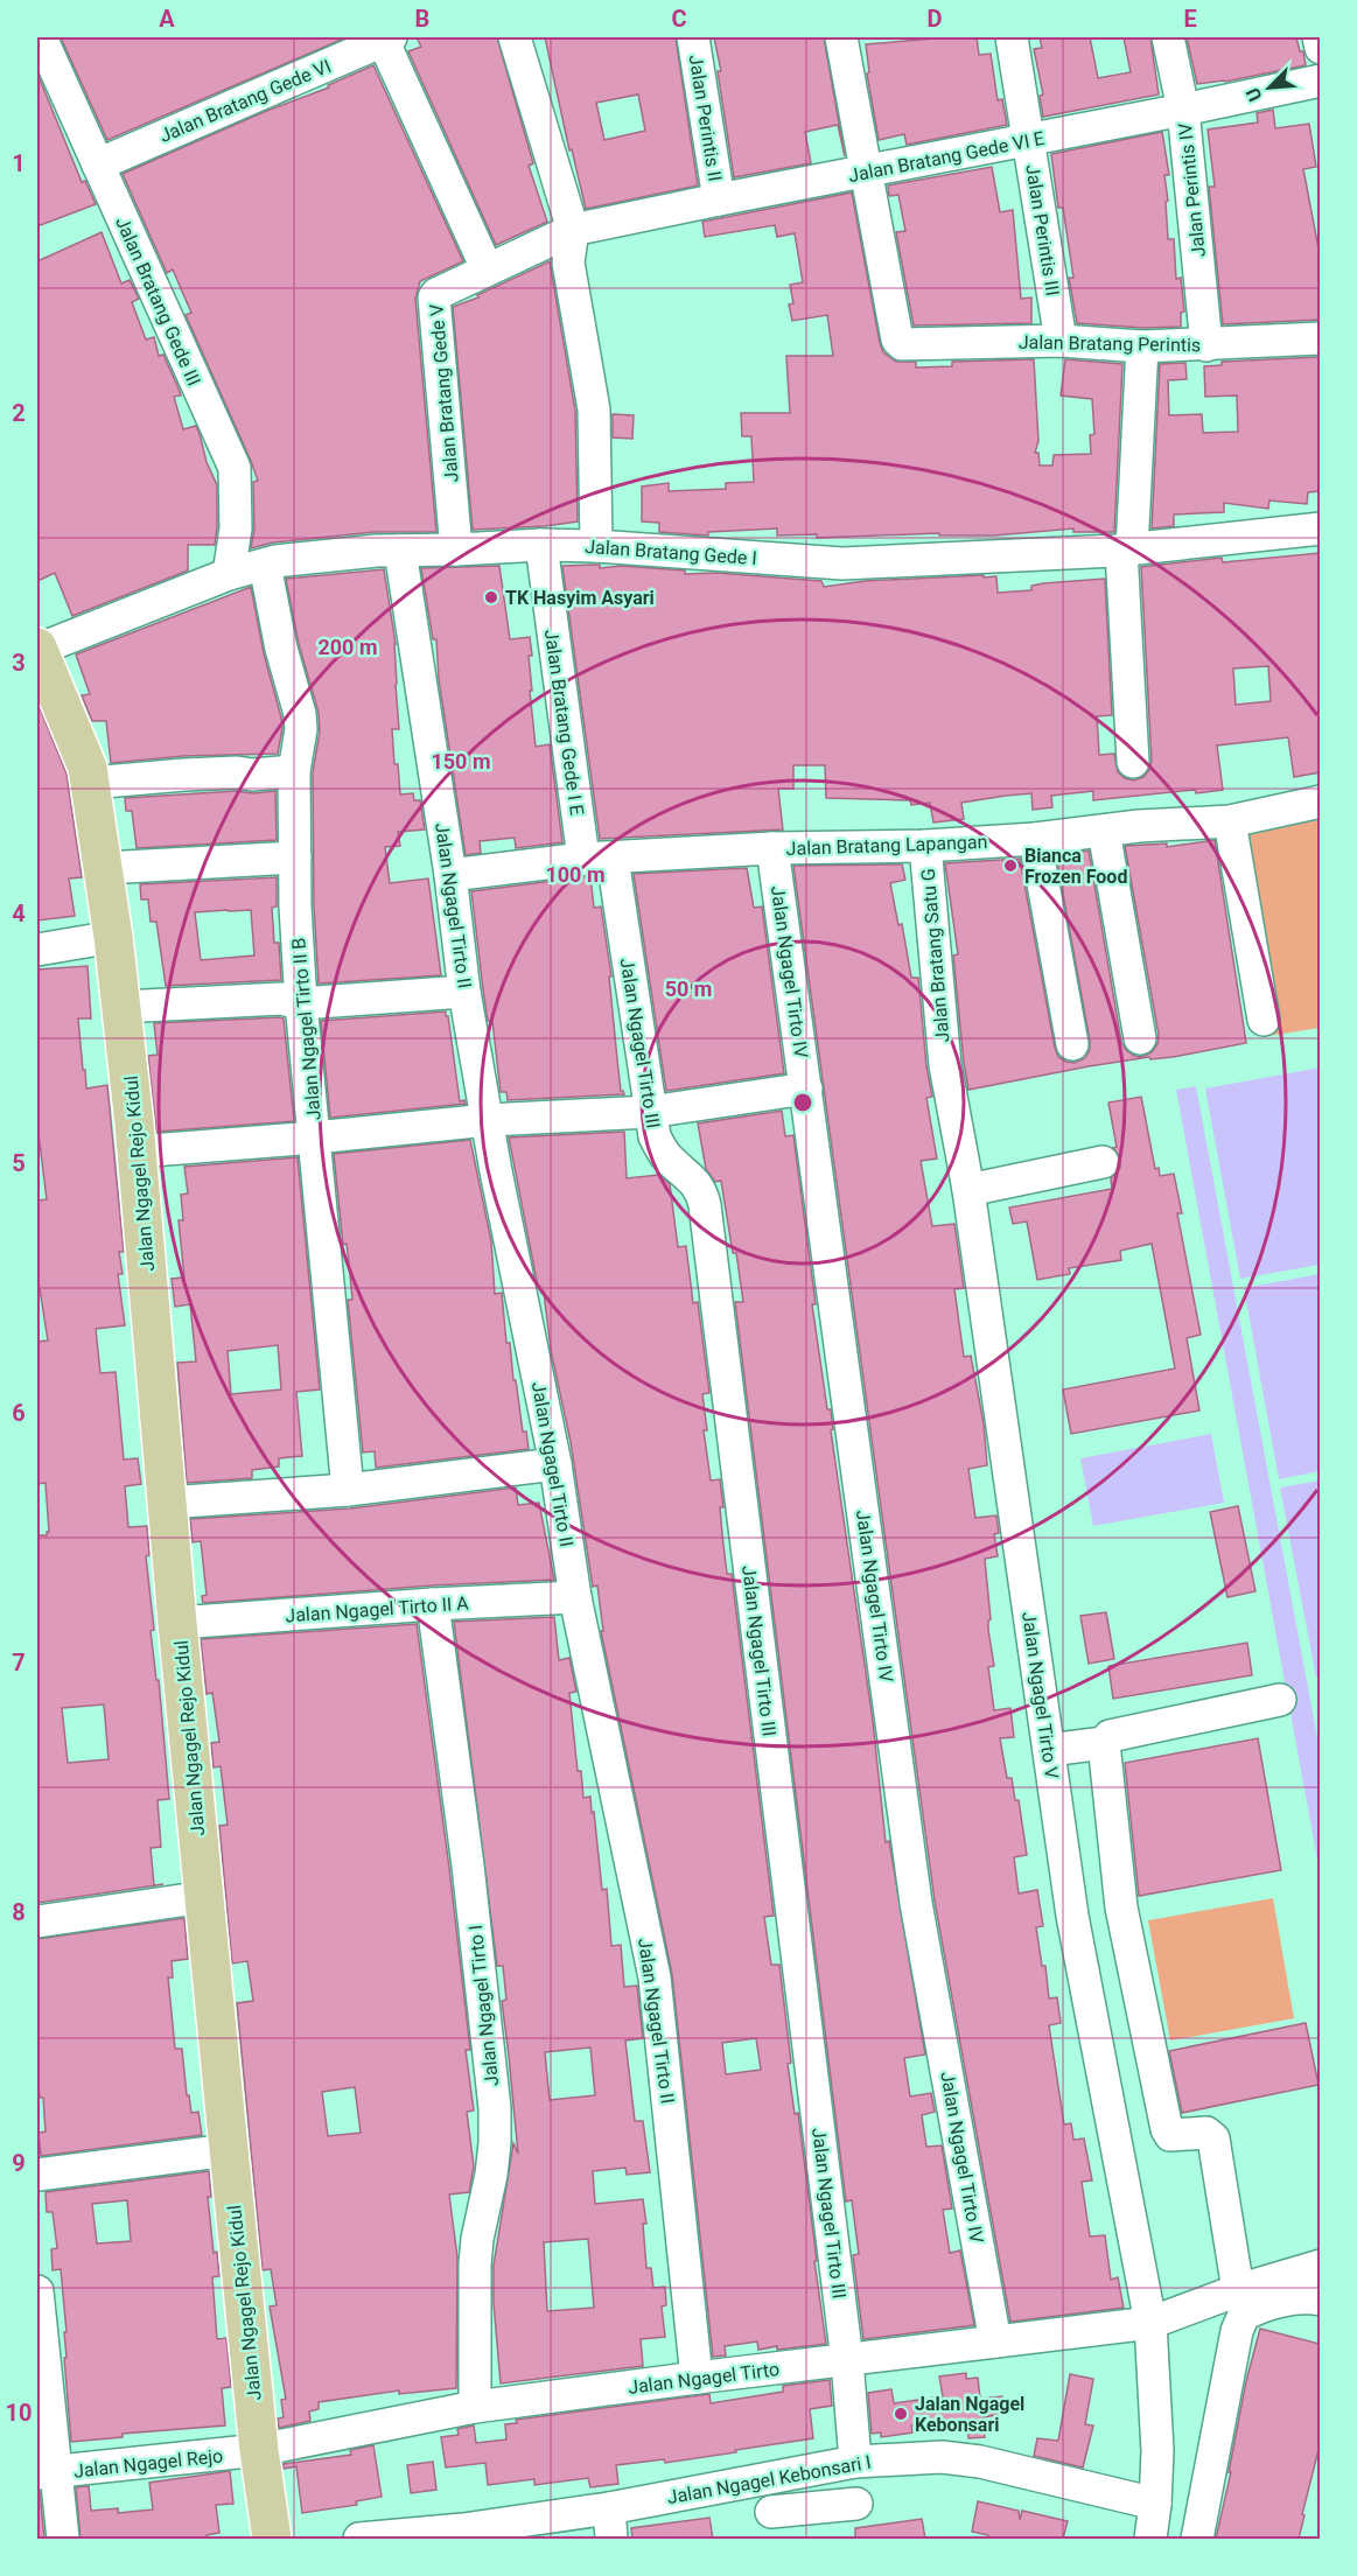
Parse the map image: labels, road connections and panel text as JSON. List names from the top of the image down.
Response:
{
  "streets": {
    "main road": ["Jalan Ngagel Rejo Kidul"],
    "street": [
      "Jalan Bratang Gede VI",
      "Jalan Perintis II",
      "Jalan Bratang Gede VI E",
      "Jalan Perintis IV",
      "Jalan Perintis III",
      "Jalan Bratang Gede III",
      "Jalan Bratang Perintis",
      "Jalan Bratang Gede V",
      "Jalan Bratang Gede I",
      "Jalan Bratang Gede I E",
      "Jalan Bratang Lapangan",
      "Jalan Ngagel Tirto II",
      "Jalan Bratang Satu G",
      "Jalan Ngagel Tirto IV",
      "Jalan Ngagel Tirto II B",
      "Jalan Ngagel Tirto III",
      "Jalan Ngagel Tirto II A",
      "Jalan Ngagel Tirto V",
      "Jalan Ngagel Tirto I",
      "Jalan Ngagel Tirto",
      "Jalan Ngagel Rejo",
      "Jalan Ngagel Kebonsari I"
    ]
  },
  "crossings": [
    ["Jalan Bratang Gede VI", "Jalan Bratang Gede III"],
    ["Jalan Perintis II", "Jalan Bratang Gede VI E"],
    ["Jalan Bratang Gede VI E", "Jalan Perintis IV"],
    ["Jalan Bratang Gede VI E", "Jalan Perintis III"],
    ["Jalan Bratang Gede VI E", "Jalan Bratang Perintis"],
    ["Jalan Bratang Gede VI E", "Jalan Bratang Gede V"],
    ["Jalan Perintis IV", "Jalan Bratang Perintis"],
    ["Jalan Perintis III", "Jalan Bratang Perintis"],
    ["Jalan Bratang Gede III", "Jalan Bratang Gede I"],
    ["Jalan Bratang Gede V", "Jalan Bratang Gede I"],
    ["Jalan Bratang Gede I", "Jalan Bratang Gede I E"],
    ["Jalan Bratang Gede I", "Jalan Ngagel Tirto II"],
    ["Jalan Bratang Gede I", "Jalan Ngagel Tirto II B"],
    ["Jalan Bratang Gede I", "Jalan Ngagel Rejo Kidul"],
    ["Jalan Bratang Gede I E", "Jalan Bratang Lapangan"],
    ["Jalan Bratang Gede I E", "Jalan Ngagel Tirto III"],
    ["Jalan Bratang Lapangan", "Jalan Ngagel Tirto II"],
    ["Jalan Bratang Lapangan", "Jalan Bratang Satu G"],
    ["Jalan Bratang Lapangan", "Jalan Ngagel Tirto IV"],
    ["Jalan Bratang Lapangan", "Jalan Ngagel Tirto III"],
    ["Jalan Ngagel Tirto II", "Jalan Ngagel Tirto II A"],
    ["Jalan Ngagel Tirto II", "Jalan Ngagel Tirto"],
    ["Jalan Bratang Satu G", "Jalan Ngagel Tirto V"],
    ["Jalan Ngagel Tirto IV", "Jalan Ngagel Tirto"],
    ["Jalan Ngagel Tirto III", "Jalan Ngagel Tirto"],
    ["Jalan Ngagel Tirto III", "Jalan Ngagel Kebonsari I"],
    ["Jalan Ngagel Rejo Kidul", "Jalan Ngagel Tirto II A"],
    ["Jalan Ngagel Rejo Kidul", "Jalan Ngagel Tirto"],
    ["Jalan Ngagel Rejo Kidul", "Jalan Ngagel Rejo"],
    ["Jalan Ngagel Tirto II A", "Jalan Ngagel Tirto I"],
    ["Jalan Ngagel Tirto V", "Jalan Ngagel Tirto"],
    ["Jalan Ngagel Tirto V", "Jalan Ngagel Kebonsari I"],
    ["Jalan Ngagel Tirto I", "Jalan Ngagel Tirto"],
    ["Jalan Ngagel Tirto", "Jalan Ngagel Rejo"]
  ],
  "places": ["TK Hasyim Asyari", "Bianca Frozen Food", "Jalan Ngagel Kebonsari"],
  "north": "bottom left",
  "grid": {
    "columns": [
      "A",
      "B",
      "C",
      "D",
      "E"
    ],
    "rows": [
      "1",
      "2",
      "3",
      "4",
      "5",
      "6",
      "7",
      "8",
      "9",
      "10"
    ]
  },
  "rings": [
    "200 m",
    "150 m",
    "100 m",
    "50 m"
  ]
}
